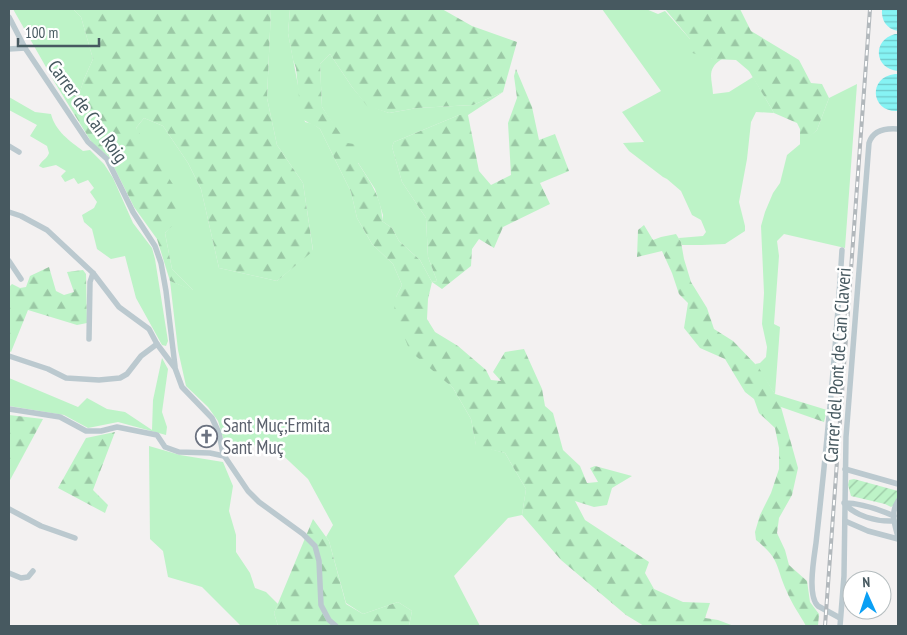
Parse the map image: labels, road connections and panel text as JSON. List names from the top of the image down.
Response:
{
  "streets": {
    "street": ["Carrer de Can Roig", "Carrer del Pont de Can Claveri"]
  },
  "places": {
    "church": ["Sant Muç;Ermita Sant Muç"]
  },
  "scale_bar": "100 m",
  "north": "top"
}
